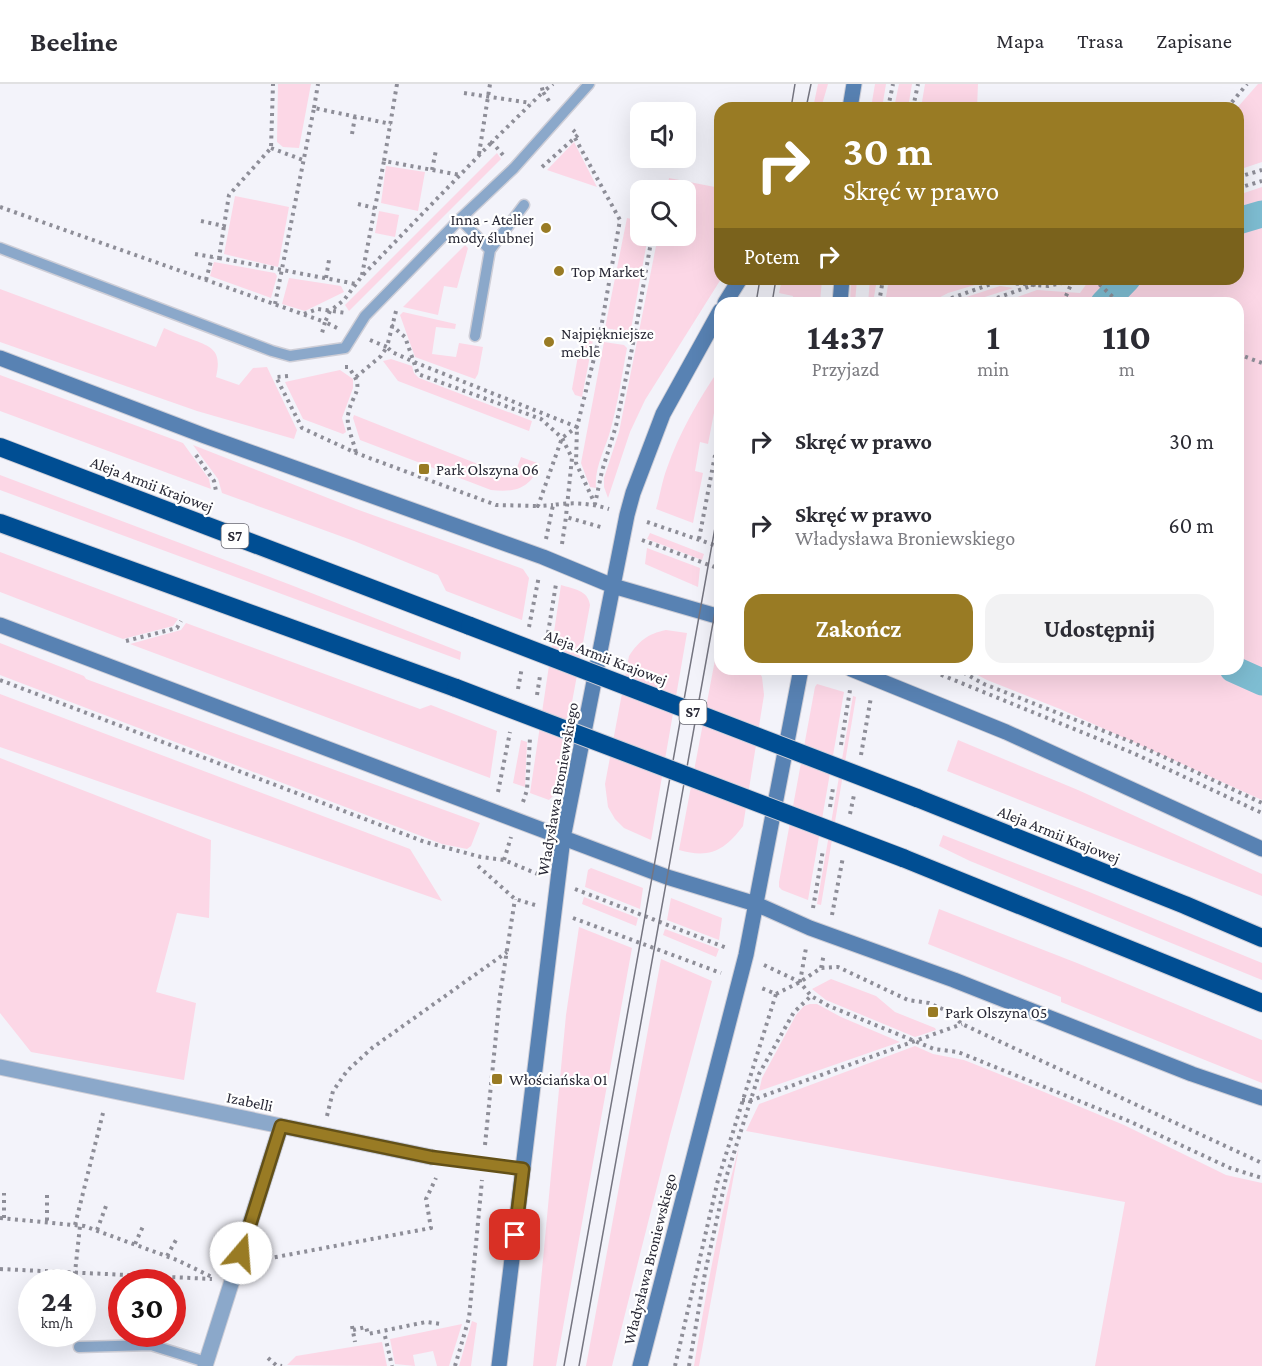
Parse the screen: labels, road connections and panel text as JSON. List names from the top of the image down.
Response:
{
  "streets": {
    "highway": ["Aleja Armii Krajowej", "S7"],
    "main road": ["Władysława Broniewskiego"],
    "street": ["Izabelli"]
  },
  "places": {
    "other": ["Inna - Atelier mody ślubnej", "Top Market", "Najpiękniejsze meble"],
    "transit": ["Park Olszyna 06", "Park Olszyna 05", "Włościańska 01"]
  },
  "page": {
    "header": "Beeline",
    "nav": ["Mapa", "Trasa", "Zapisane"],
    "turn": ["30 m", "Skręć w prawo"],
    "then": "Potem",
    "eta": [
      "14:37",
      "Przyjazd",
      "1",
      "min",
      "110",
      "m"
    ],
    "list": [
      {
        "name": "Skręć w prawo",
        "value": "30 m"
      },
      {
        "name": "Skręć w prawo",
        "note": "Władysława Broniewskiego",
        "value": "60 m"
      }
    ],
    "buttons": ["Zakończ", "Udostępnij"],
    "speed": "24 km/h",
    "limit": "30"
  }
}
